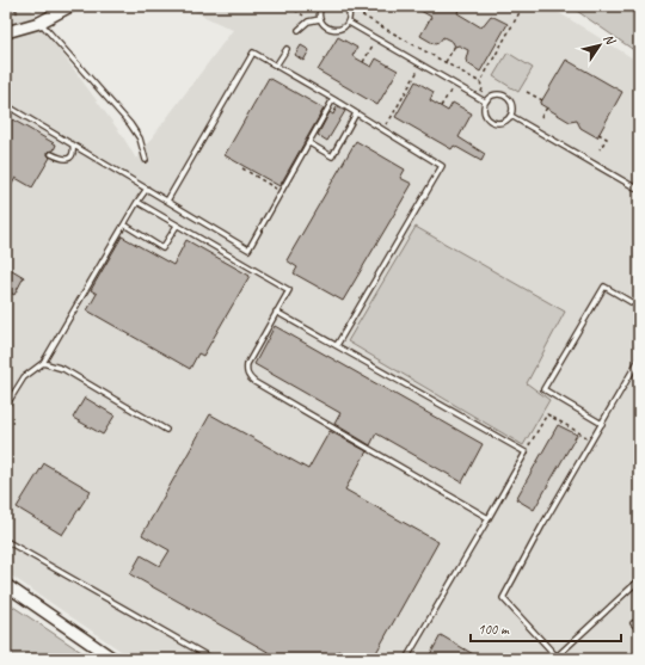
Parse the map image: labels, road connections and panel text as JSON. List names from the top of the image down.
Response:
{
  "scale_bar": "100 m",
  "north": "top right"
}
